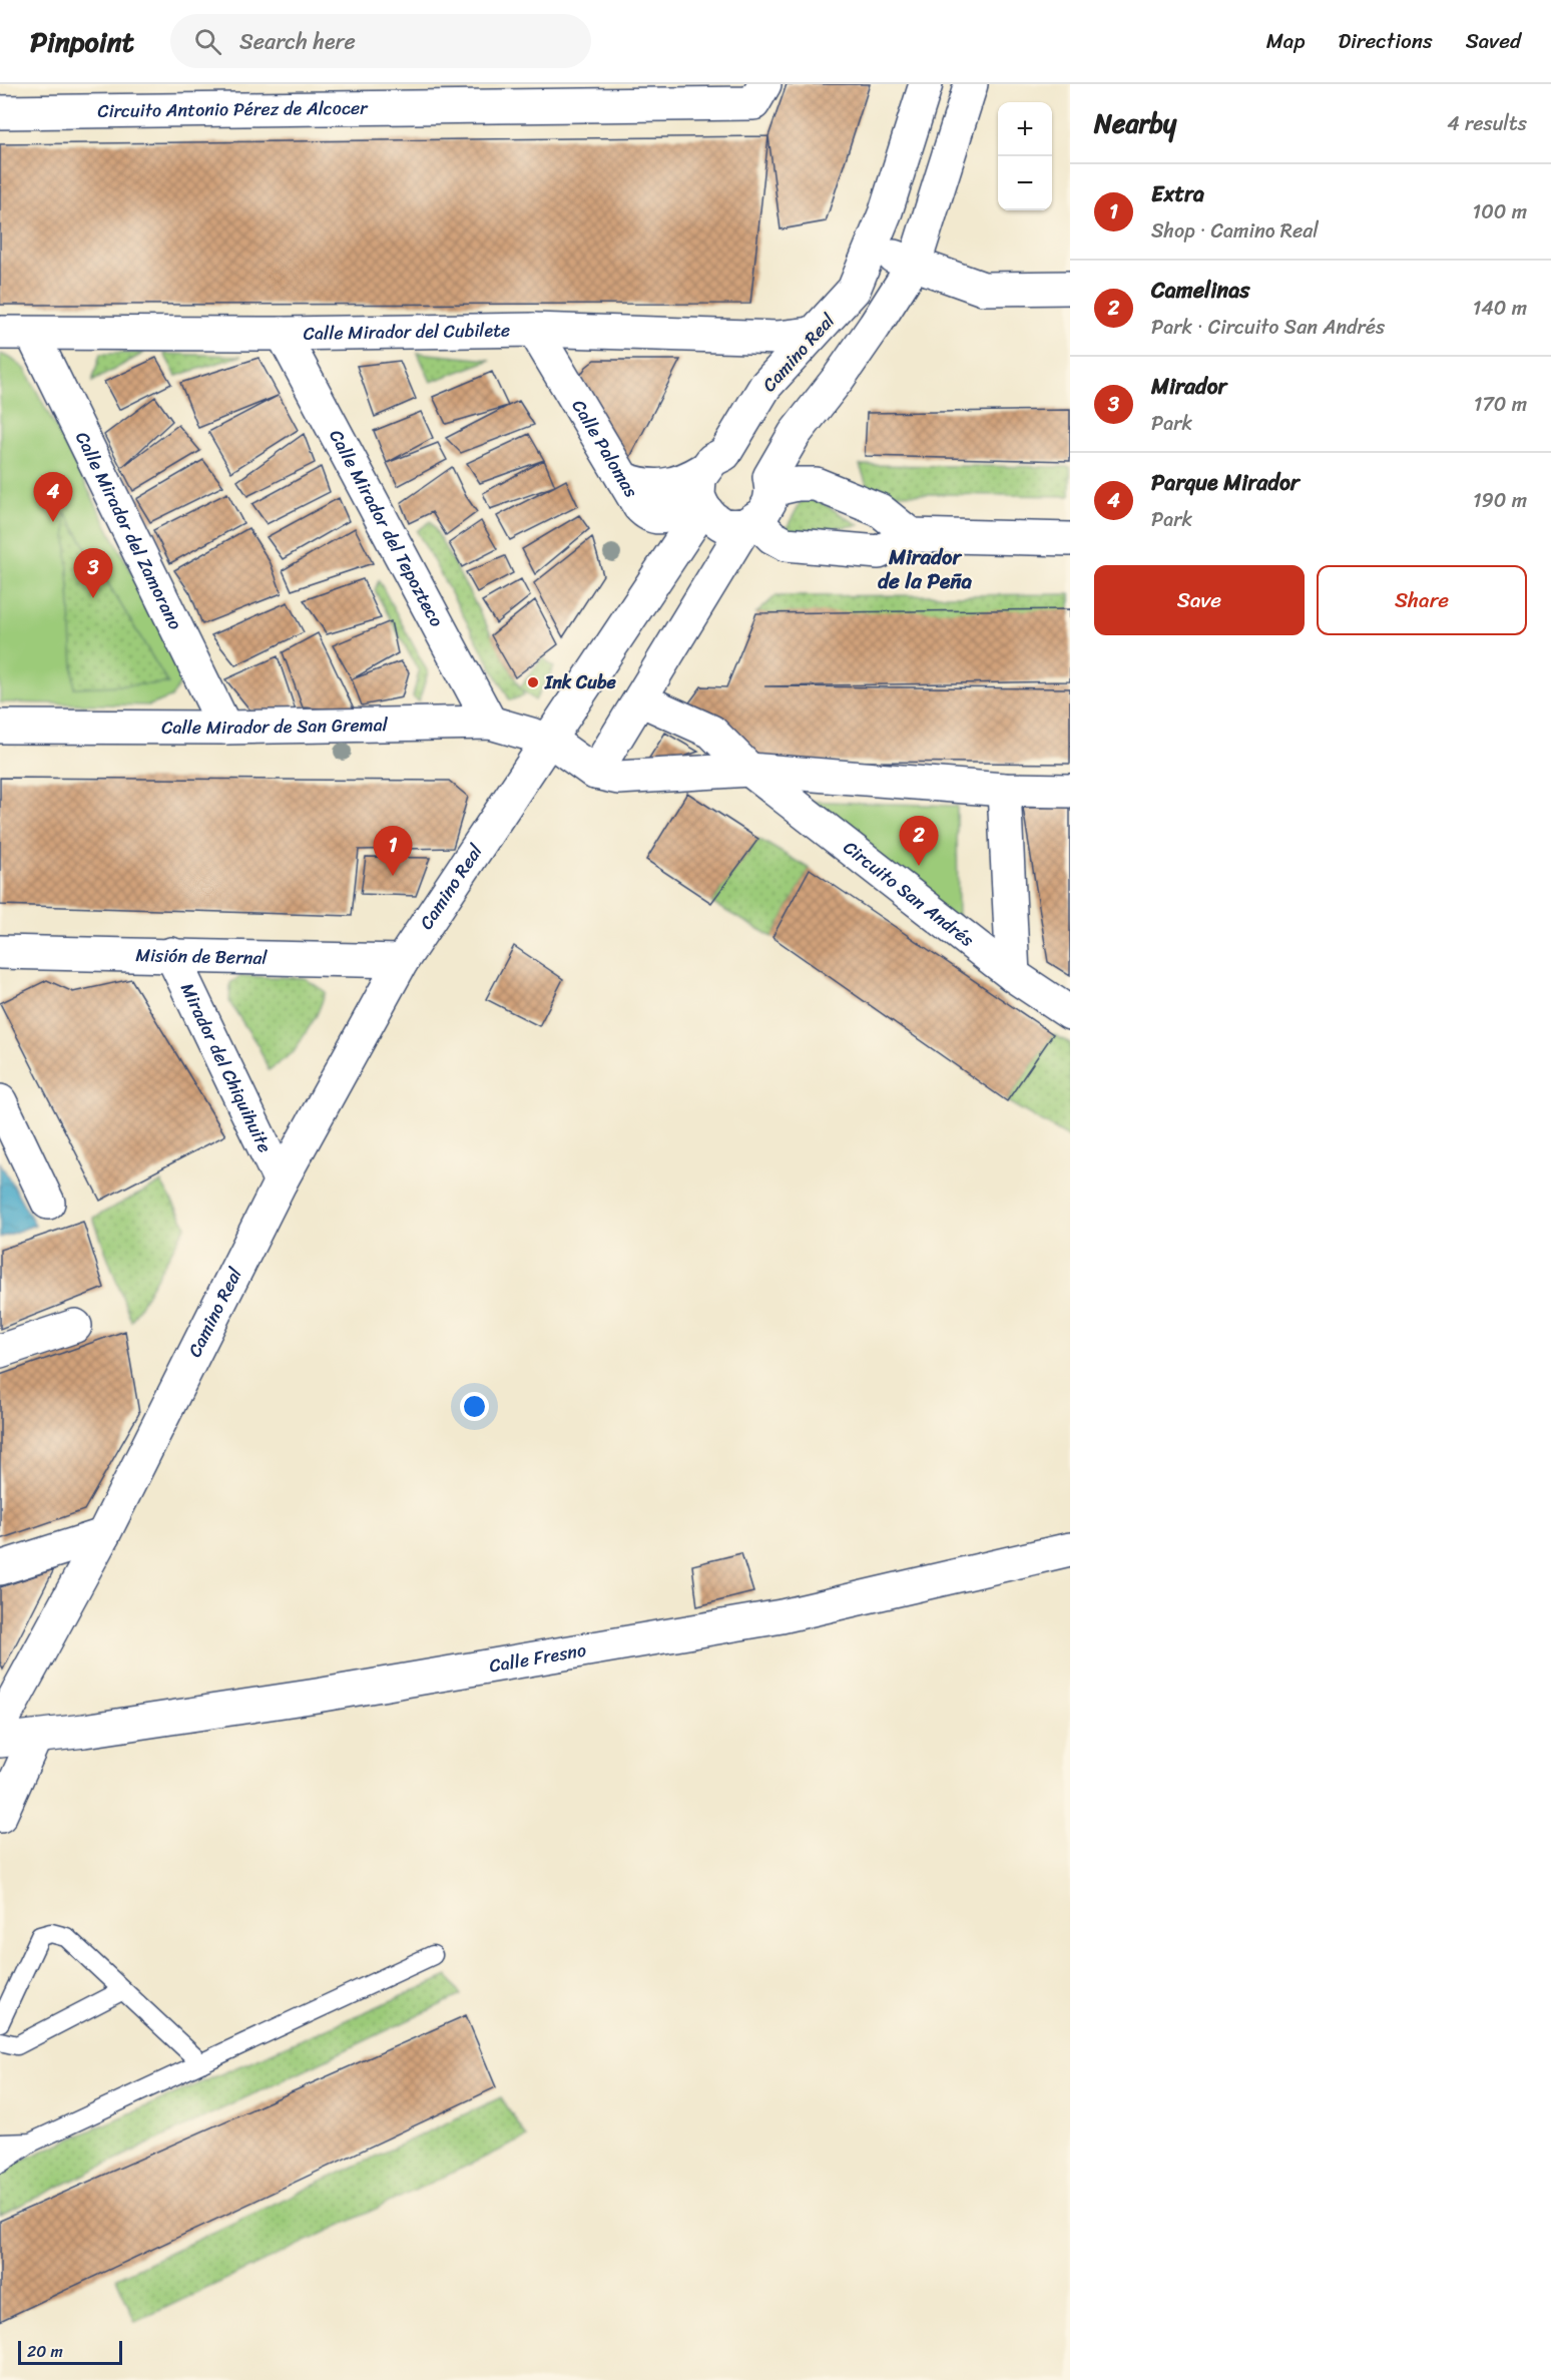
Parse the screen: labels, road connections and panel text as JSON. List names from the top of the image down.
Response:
{
  "streets": {
    "street": [
      "Circuito Antonio Pérez de Alcocer",
      "Calle Mirador del Cubilete",
      "Camino Real",
      "Calle Palomas",
      "Calle Mirador del Tepozteco",
      "Calle Mirador del Zamorano",
      "Calle Mirador de San Gremal",
      "Circuito San Andrés",
      "Misión de Bernal",
      "Mirador del Chiquihuite",
      "Calle Fresno"
    ]
  },
  "crossings": [
    ["Calle Mirador del Cubilete", "Camino Real"],
    ["Calle Mirador del Cubilete", "Calle Palomas"],
    ["Calle Mirador del Cubilete", "Calle Mirador del Tepozteco"],
    ["Calle Mirador del Cubilete", "Calle Mirador del Zamorano"],
    ["Camino Real", "Calle Palomas"],
    ["Camino Real", "Calle Mirador de San Gremal"],
    ["Camino Real", "Misión de Bernal"],
    ["Camino Real", "Mirador del Chiquihuite"],
    ["Calle Mirador del Tepozteco", "Calle Mirador de San Gremal"],
    ["Calle Mirador del Zamorano", "Calle Mirador de San Gremal"],
    ["Misión de Bernal", "Mirador del Chiquihuite"]
  ],
  "districts": ["Mirador de la Peña"],
  "places": ["Ink Cube"],
  "scale_bar": "20 m",
  "page": {
    "header": "Pinpoint",
    "search": "Search here",
    "nav": ["Map", "Directions", "Saved"],
    "heading": ["Nearby", "4 results"],
    "map_buttons": ["+", "−"],
    "list": [
      {
        "mark": "1",
        "name": "Extra",
        "note": "Shop · Camino Real",
        "value": "100 m"
      },
      {
        "mark": "2",
        "name": "Camelinas",
        "note": "Park · Circuito San Andrés",
        "value": "140 m"
      },
      {
        "mark": "3",
        "name": "Mirador",
        "note": "Park",
        "value": "170 m"
      },
      {
        "mark": "4",
        "name": "Parque Mirador",
        "note": "Park",
        "value": "190 m"
      }
    ],
    "pins": [
      "4",
      "3",
      "2",
      "1"
    ],
    "buttons": ["Save", "Share"],
    "scale": "20 m"
  }
}
